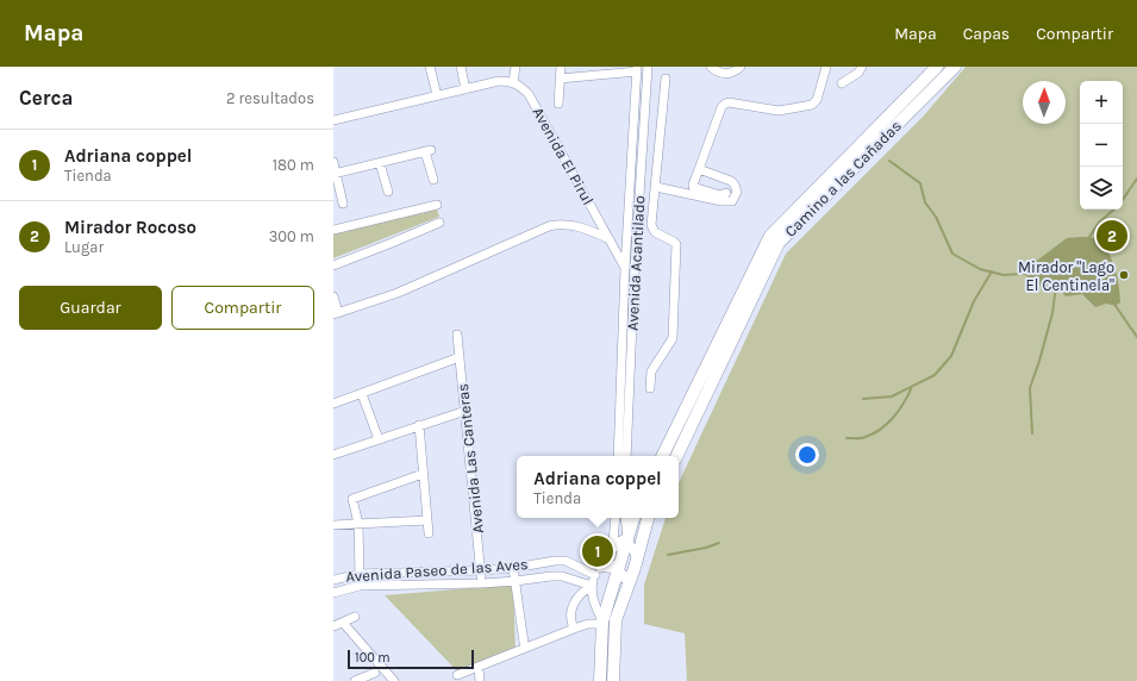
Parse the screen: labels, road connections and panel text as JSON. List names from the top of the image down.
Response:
{
  "streets": {
    "main road": ["Camino a las Cañadas"],
    "street": [
      "Avenida El Pirul",
      "Avenida Acantilado",
      "Avenida Las Canteras",
      "Avenida Paseo de las Aves"
    ]
  },
  "crossings": [
    ["Avenida El Pirul", "Avenida Acantilado"],
    ["Avenida Las Canteras", "Avenida Paseo de las Aves"]
  ],
  "places": ["Mirador \"Lago El Centinela\""],
  "scale_bar": "100 m",
  "north": "top",
  "page": {
    "header": "Mapa",
    "nav": ["Mapa", "Capas", "Compartir"],
    "heading": ["Cerca", "2 resultados"],
    "map_buttons": ["+", "−"],
    "list": [
      {
        "mark": "1",
        "name": "Adriana coppel",
        "note": "Tienda",
        "value": "180 m"
      },
      {
        "mark": "2",
        "name": "Mirador Rocoso",
        "note": "Lugar",
        "value": "300 m"
      }
    ],
    "pins": ["2", "1"],
    "buttons": ["Guardar", "Compartir"],
    "popup": ["Adriana coppel", "Tienda"],
    "scale": "100 m"
  }
}
